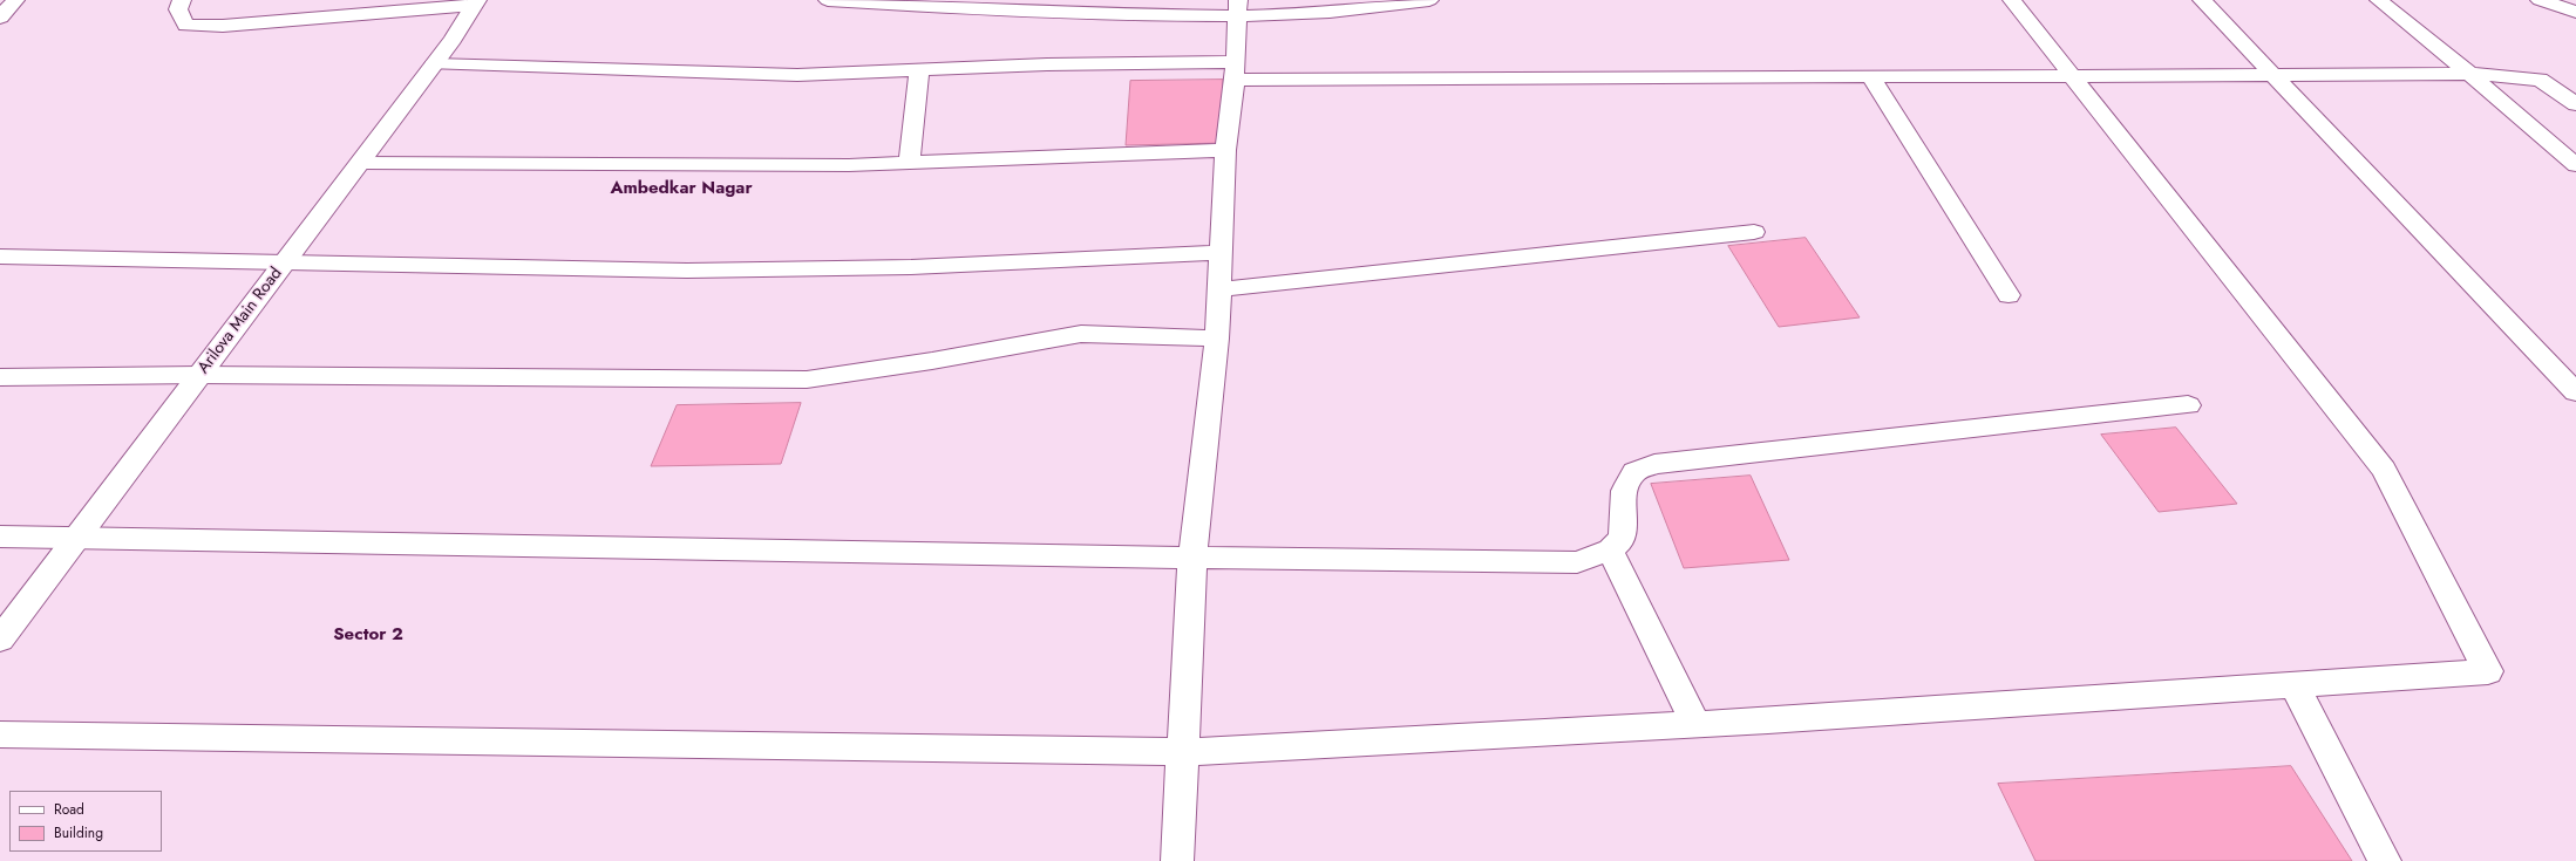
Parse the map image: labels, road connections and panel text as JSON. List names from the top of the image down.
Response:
{
  "streets": {
    "street": ["Arilova Main Road"]
  },
  "districts": ["Ambedkar Nagar", "Sector 2"],
  "legend": ["Road", "Building"]
}
